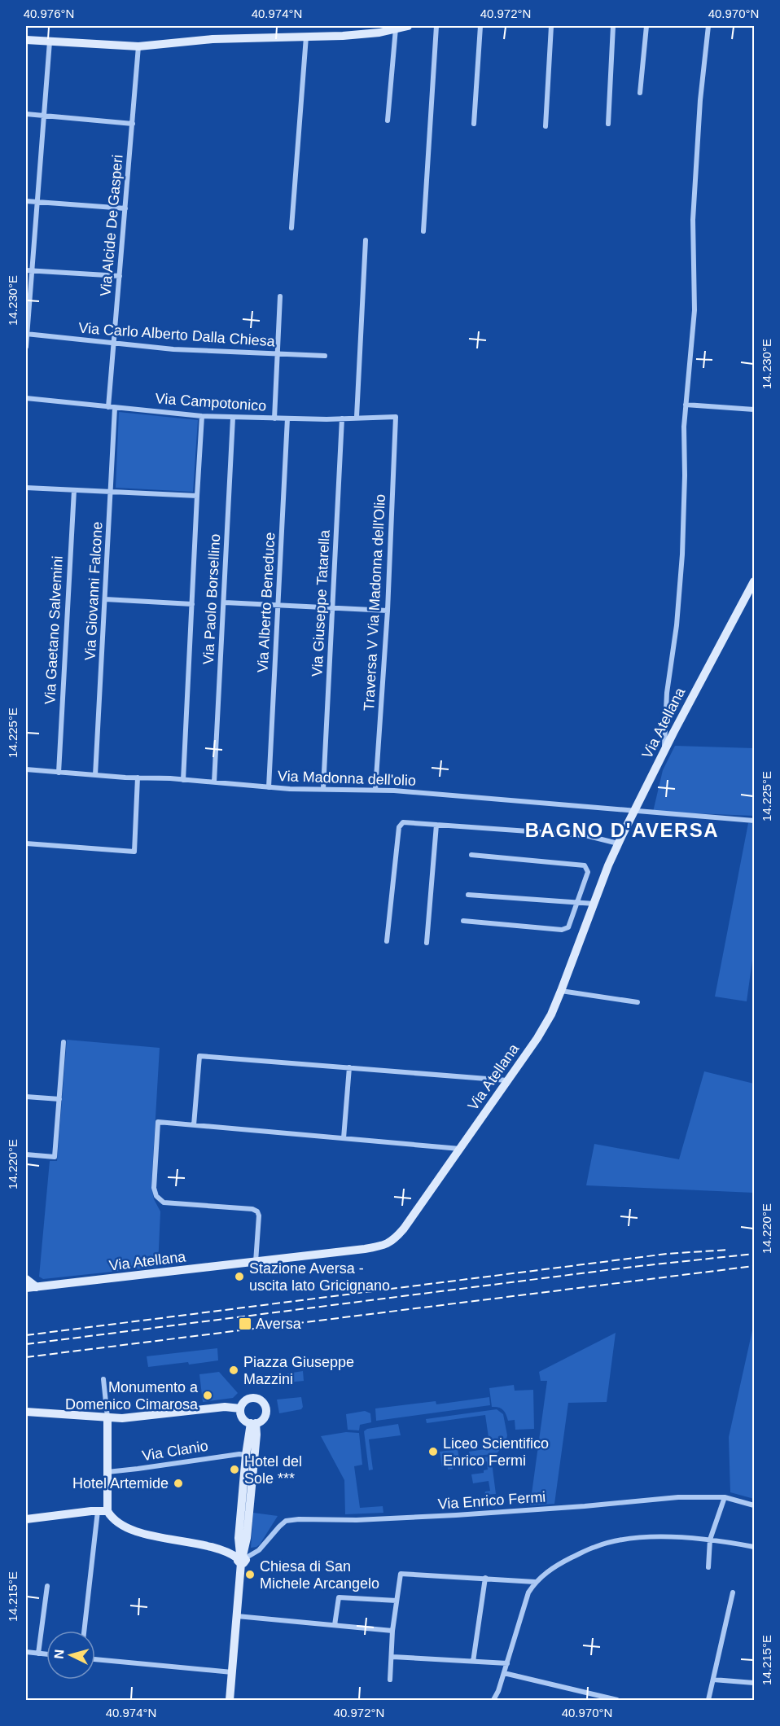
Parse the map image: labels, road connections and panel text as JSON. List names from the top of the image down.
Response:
{
  "streets": {
    "main road": ["Via Atellana"],
    "street": [
      "Via Alcide De Gasperi",
      "Via Carlo Alberto Dalla Chiesa",
      "Via Campotonico",
      "Via Giovanni Falcone",
      "Via Paolo Borsellino",
      "Via Alberto Beneduce",
      "Traversa V Via Madonna dell'Olio",
      "Via Giuseppe Tatarella",
      "Via Gaetano Salvemini",
      "Via Madonna dell'olio",
      "Via Clanio",
      "Via Enrico Fermi"
    ]
  },
  "crossings": [
    ["Via Alcide De Gasperi", "Via Carlo Alberto Dalla Chiesa"],
    ["Via Alcide De Gasperi", "Via Campotonico"],
    ["Via Campotonico", "Via Giovanni Falcone"],
    ["Via Campotonico", "Via Paolo Borsellino"],
    ["Via Campotonico", "Via Alberto Beneduce"],
    ["Via Campotonico", "Traversa V Via Madonna dell'Olio"],
    ["Via Campotonico", "Via Giuseppe Tatarella"],
    ["Via Giovanni Falcone", "Via Madonna dell'olio"],
    ["Via Paolo Borsellino", "Via Madonna dell'olio"],
    ["Via Alberto Beneduce", "Via Madonna dell'olio"],
    ["Traversa V Via Madonna dell'Olio", "Via Madonna dell'olio"],
    ["Via Giuseppe Tatarella", "Via Madonna dell'olio"],
    ["Via Gaetano Salvemini", "Via Madonna dell'olio"],
    ["Via Atellana", "Via Madonna dell'olio"]
  ],
  "districts": ["BAGNO D'AVERSA"],
  "places": {
    "other": [
      "Stazione Aversa - uscita lato Gricignano",
      "Piazza Giuseppe Mazzini",
      "Monumento a Domenico Cimarosa",
      "Liceo Scientifico Enrico Fermi",
      "Hotel del Sole ***",
      "Hotel Artemide",
      "Chiesa di San Michele Arcangelo"
    ],
    "transit": ["Aversa"]
  },
  "north": "left",
  "coordinates": [
    "40.976°N",
    "40.974°N",
    "40.972°N",
    "40.970°N",
    "14.230°E",
    "14.225°E",
    "14.220°E",
    "14.215°E"
  ]
}
